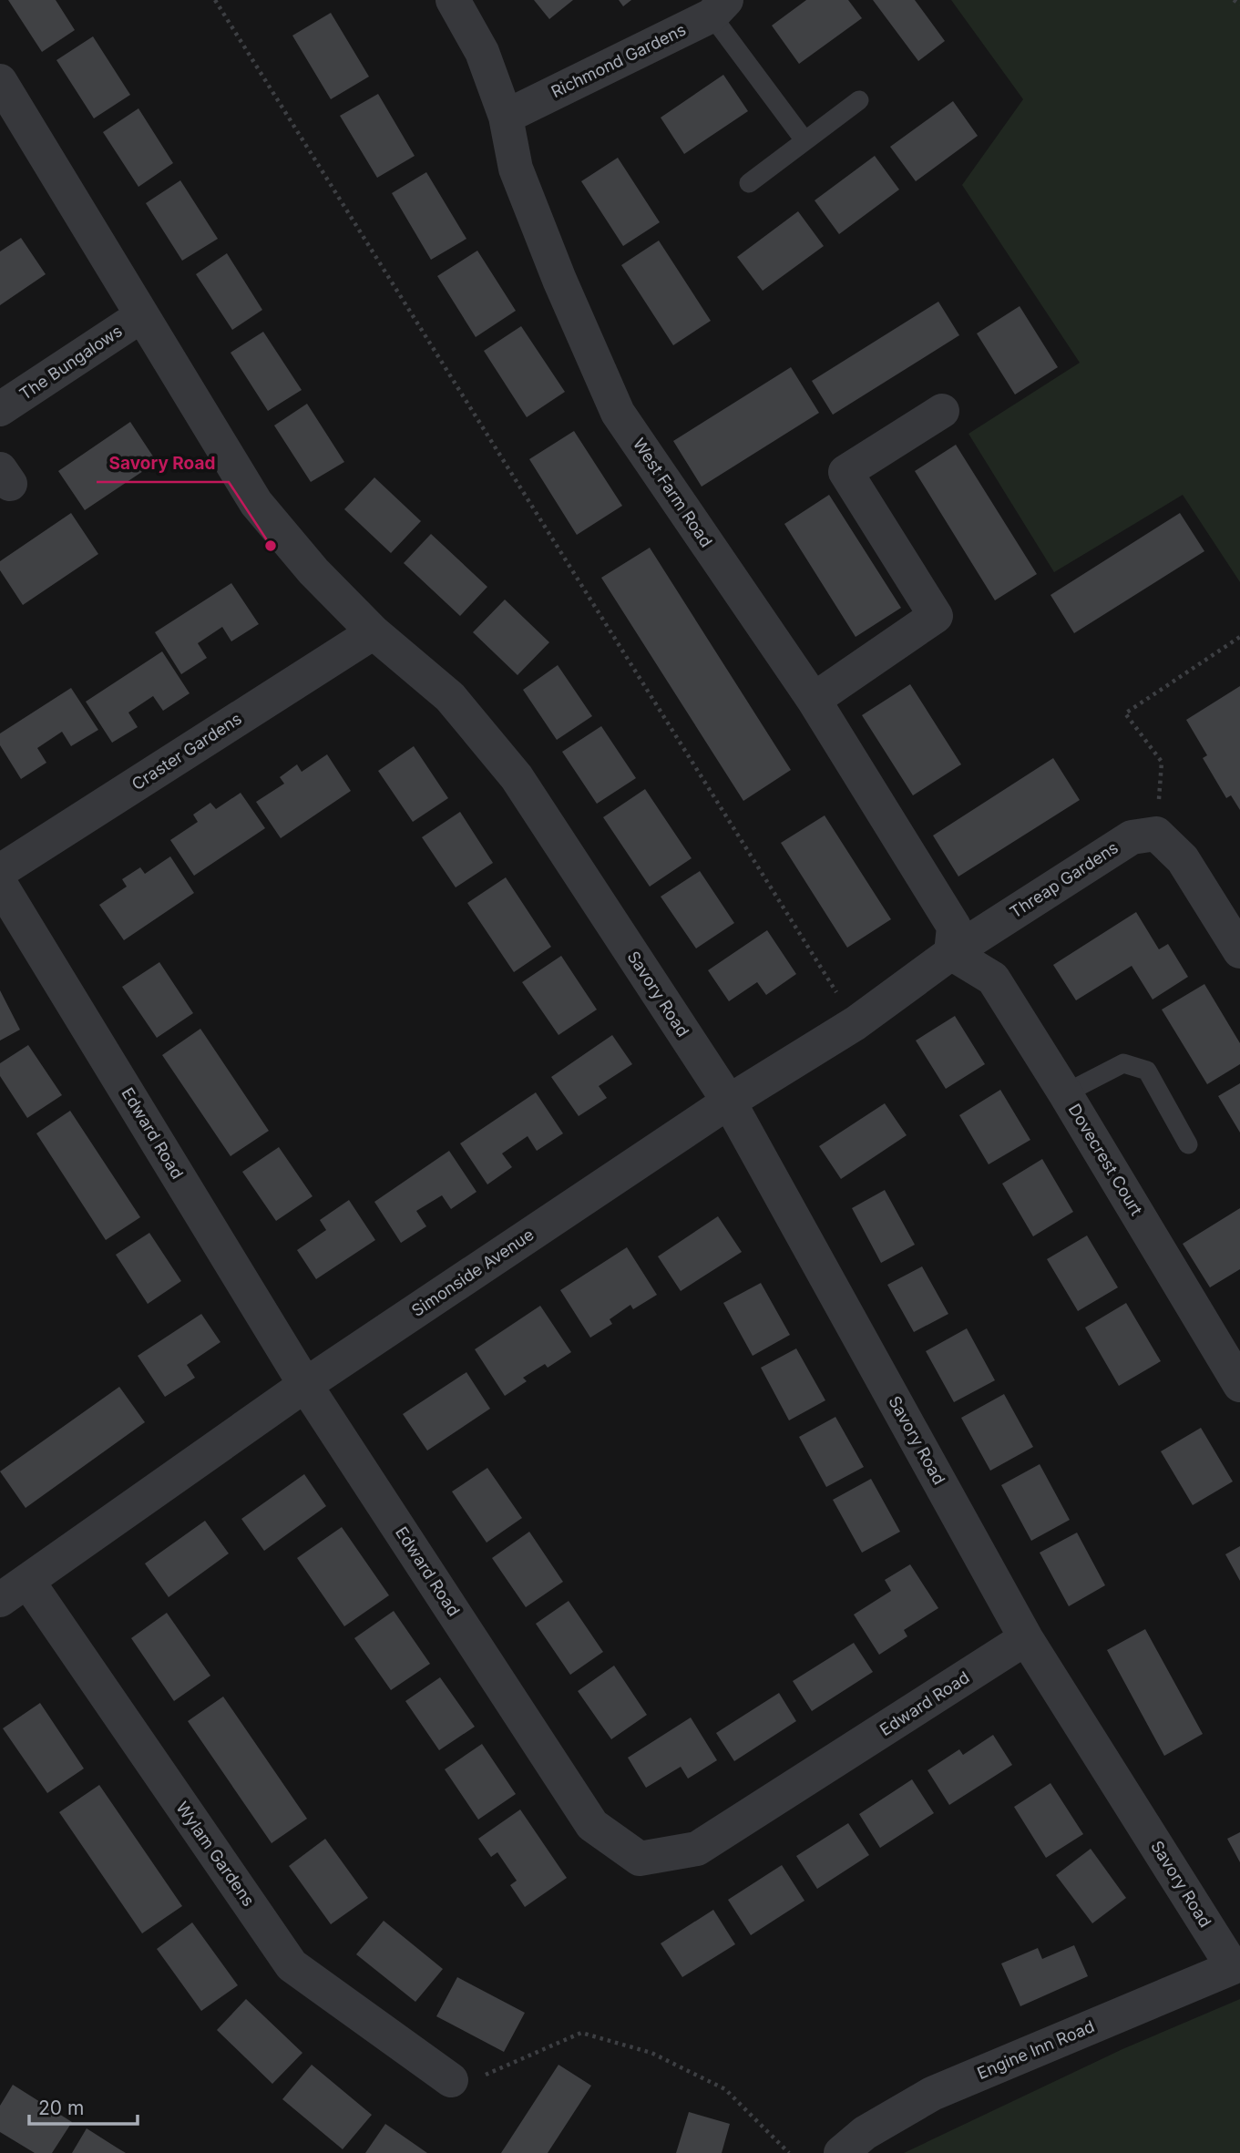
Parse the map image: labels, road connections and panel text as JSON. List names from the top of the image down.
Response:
{
  "streets": {
    "street": [
      "Richmond Gardens",
      "The Bungalows",
      "West Farm Road",
      "Craster Gardens",
      "Threap Gardens",
      "Savory Road",
      "Edward Road",
      "Dovecrest Court",
      "Simonside Avenue",
      "Wylam Gardens",
      "Engine Inn Road"
    ]
  },
  "crossings": [
    ["Richmond Gardens", "West Farm Road"],
    ["The Bungalows", "Savory Road"],
    ["West Farm Road", "Threap Gardens"],
    ["West Farm Road", "Dovecrest Court"],
    ["West Farm Road", "Simonside Avenue"],
    ["Craster Gardens", "Savory Road"],
    ["Threap Gardens", "Dovecrest Court"],
    ["Threap Gardens", "Simonside Avenue"],
    ["Savory Road", "Edward Road"],
    ["Savory Road", "Simonside Avenue"],
    ["Savory Road", "Engine Inn Road"],
    ["Edward Road", "Simonside Avenue"],
    ["Dovecrest Court", "Simonside Avenue"],
    ["Simonside Avenue", "Wylam Gardens"]
  ],
  "places": ["Savory Road"],
  "scale_bar": "20 m"
}
